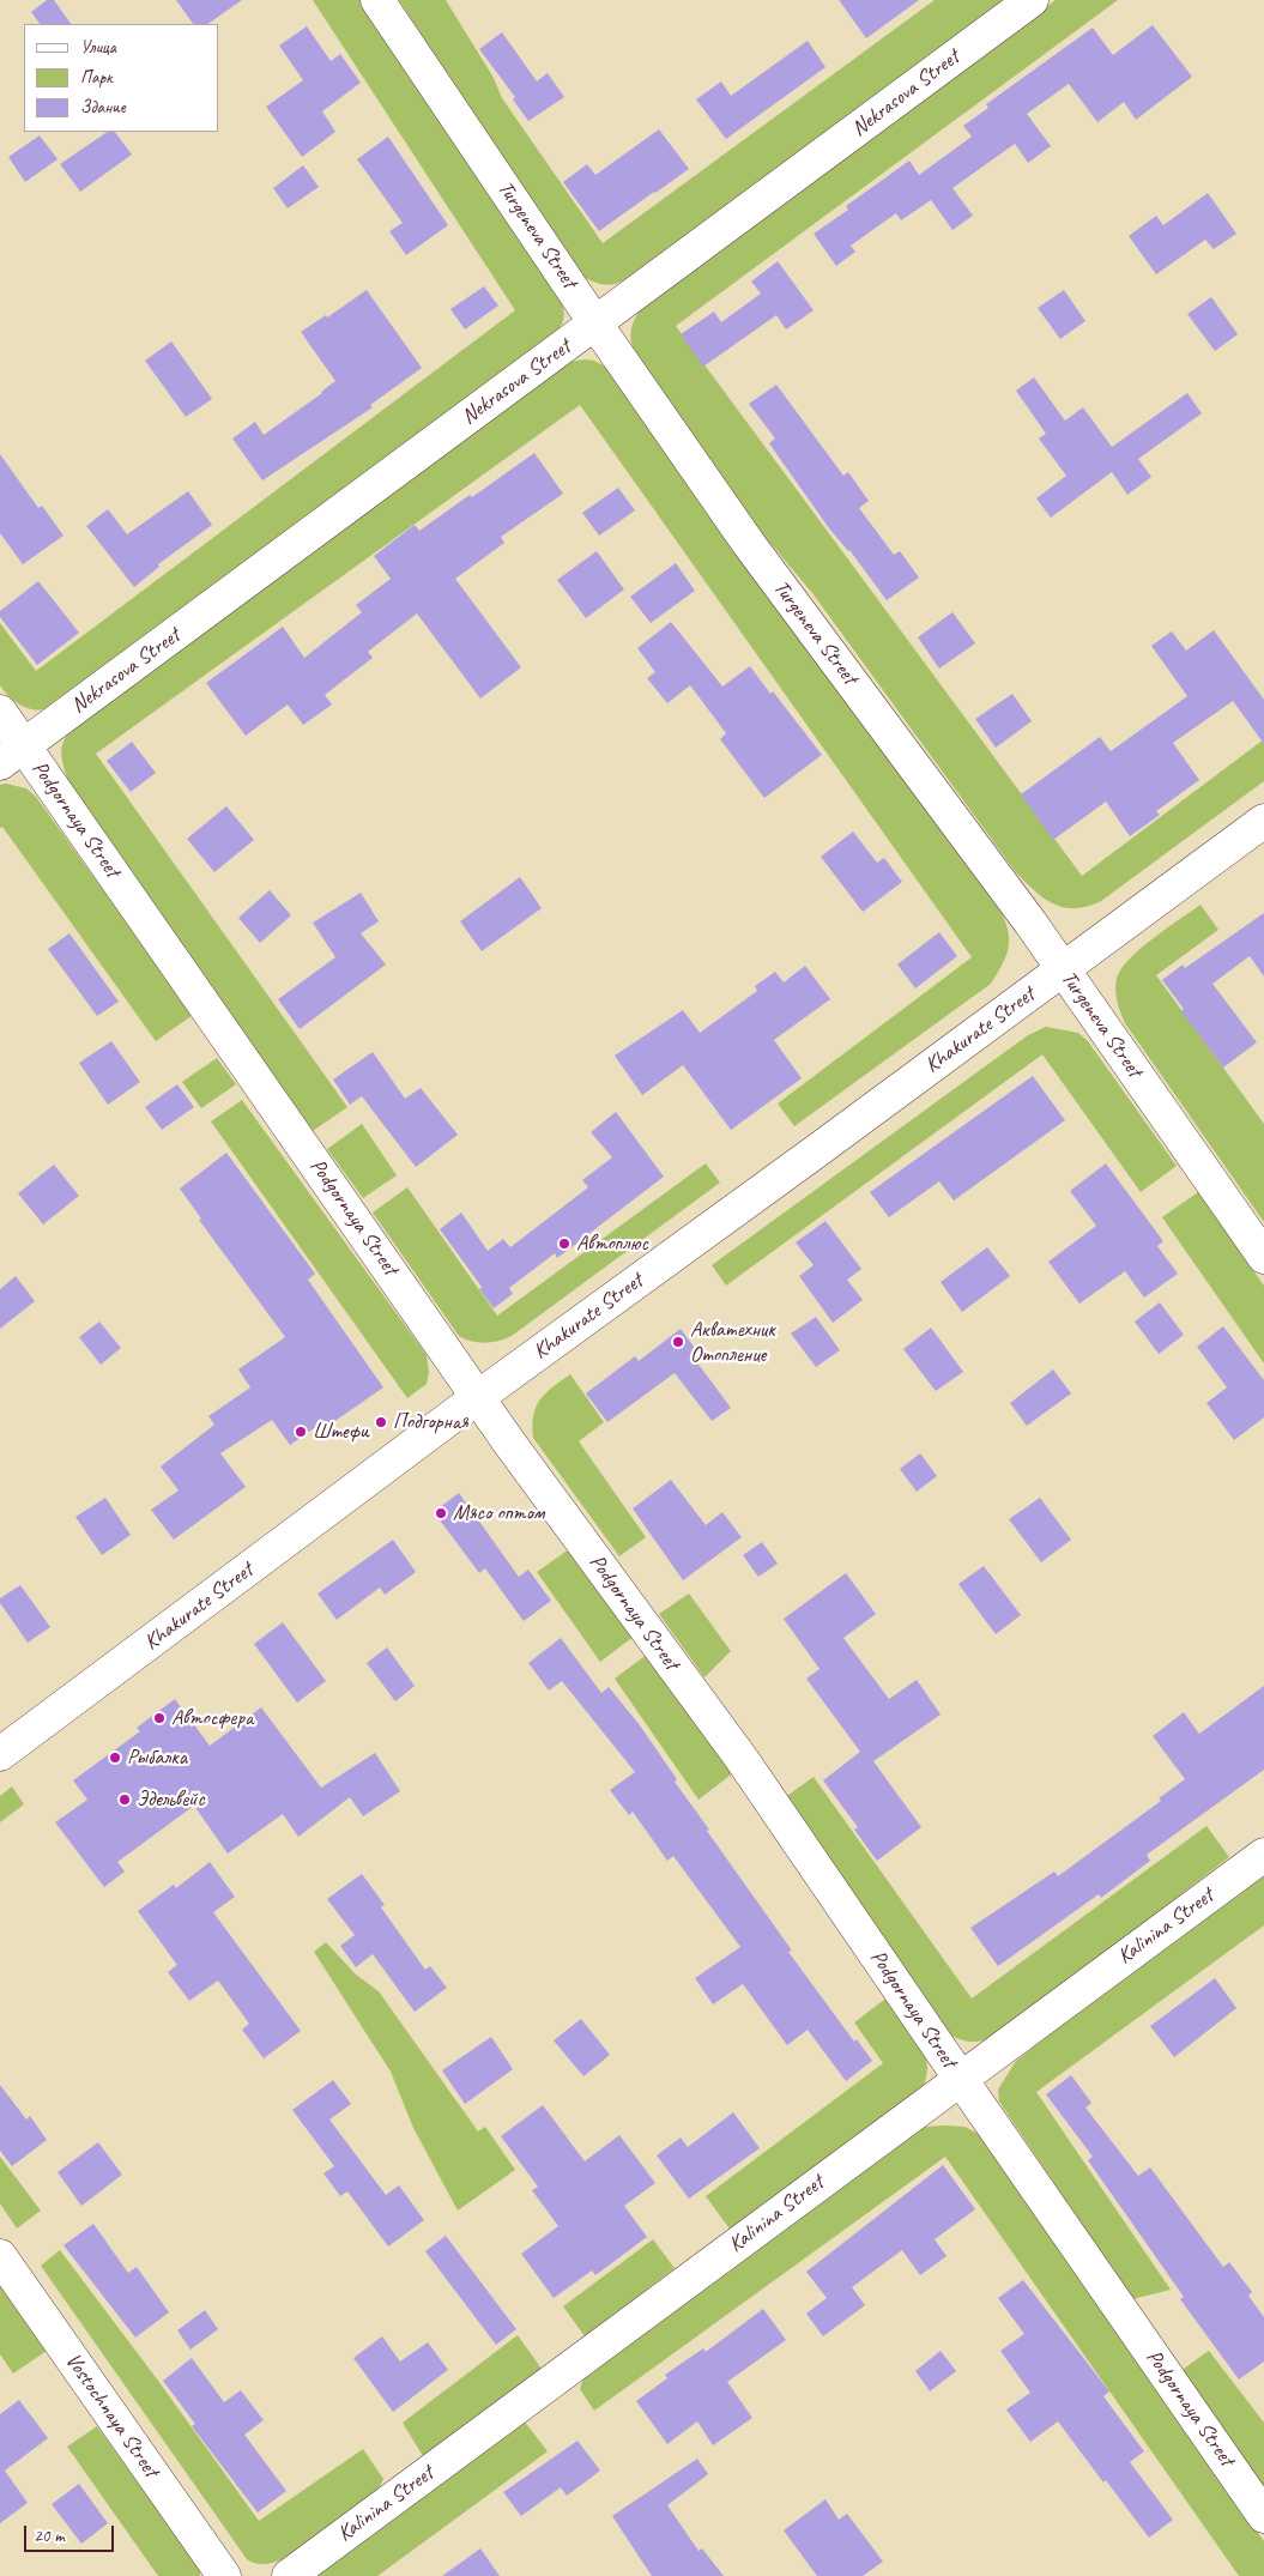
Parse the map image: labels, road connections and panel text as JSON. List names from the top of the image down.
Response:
{
  "streets": {
    "street": [
      "Nekrasova Street",
      "Turgeneva Street",
      "Podgornaya Street",
      "Khakurate Street",
      "Kalinina Street",
      "Vostochnaya Street"
    ]
  },
  "crossings": [
    ["Nekrasova Street", "Turgeneva Street"],
    ["Nekrasova Street", "Podgornaya Street"],
    ["Turgeneva Street", "Khakurate Street"],
    ["Podgornaya Street", "Khakurate Street"],
    ["Podgornaya Street", "Kalinina Street"]
  ],
  "places": [
    "Автоплюс",
    "Акватехник Отопление",
    "Подгорная",
    "Штефи",
    "Мясо оптом",
    "Автосфера",
    "Рыбалка",
    "Эдельвейс"
  ],
  "legend": ["Улица", "Парк", "Здание"],
  "scale_bar": "20 m"
}
